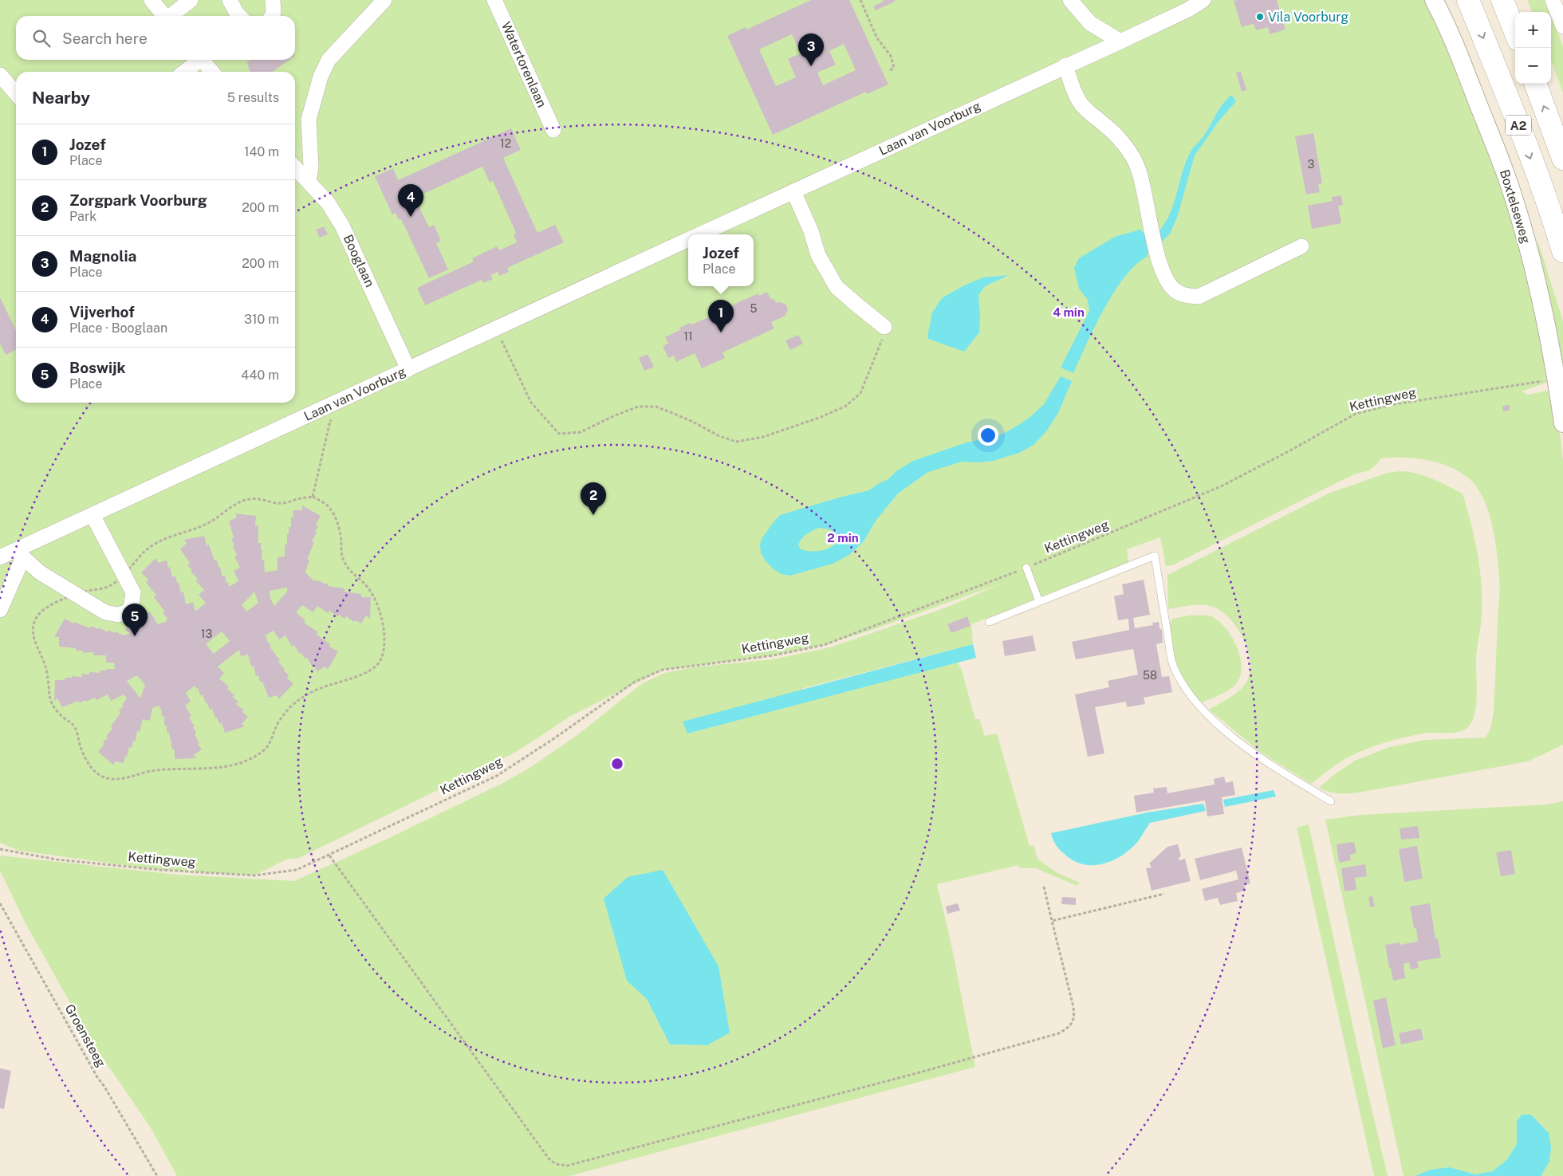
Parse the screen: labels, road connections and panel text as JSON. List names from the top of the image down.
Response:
{
  "streets": {
    "highway": ["A2"],
    "street": [
      "Watertorenlaan",
      "Laan van Voorburg",
      "Boxtelseweg",
      "Booglaan"
    ],
    "path": ["Kettingweg", "Groensteeg"]
  },
  "crossings": [
    ["Laan van Voorburg", "Booglaan"],
    ["Boxtelseweg", "Kettingweg"]
  ],
  "places": ["Vila Voorburg"],
  "house_numbers": [
    "12",
    "3",
    "5",
    "11",
    "13",
    "58"
  ],
  "page": {
    "map_buttons": ["+", "−"],
    "search": "Search here",
    "pins": [
      "3",
      "4",
      "1",
      "2",
      "5"
    ],
    "heading": ["Nearby", "5 results"],
    "list": [
      {
        "mark": "1",
        "name": "Jozef",
        "note": "Place",
        "value": "140 m"
      },
      {
        "mark": "2",
        "name": "Zorgpark Voorburg",
        "note": "Park",
        "value": "200 m"
      },
      {
        "mark": "3",
        "name": "Magnolia",
        "note": "Place",
        "value": "200 m"
      },
      {
        "mark": "4",
        "name": "Vijverhof",
        "note": "Place · Booglaan",
        "value": "310 m"
      },
      {
        "mark": "5",
        "name": "Boswijk",
        "note": "Place",
        "value": "440 m"
      }
    ],
    "popup": ["Jozef", "Place"]
  },
  "rings": ["4 min", "2 min"]
}
